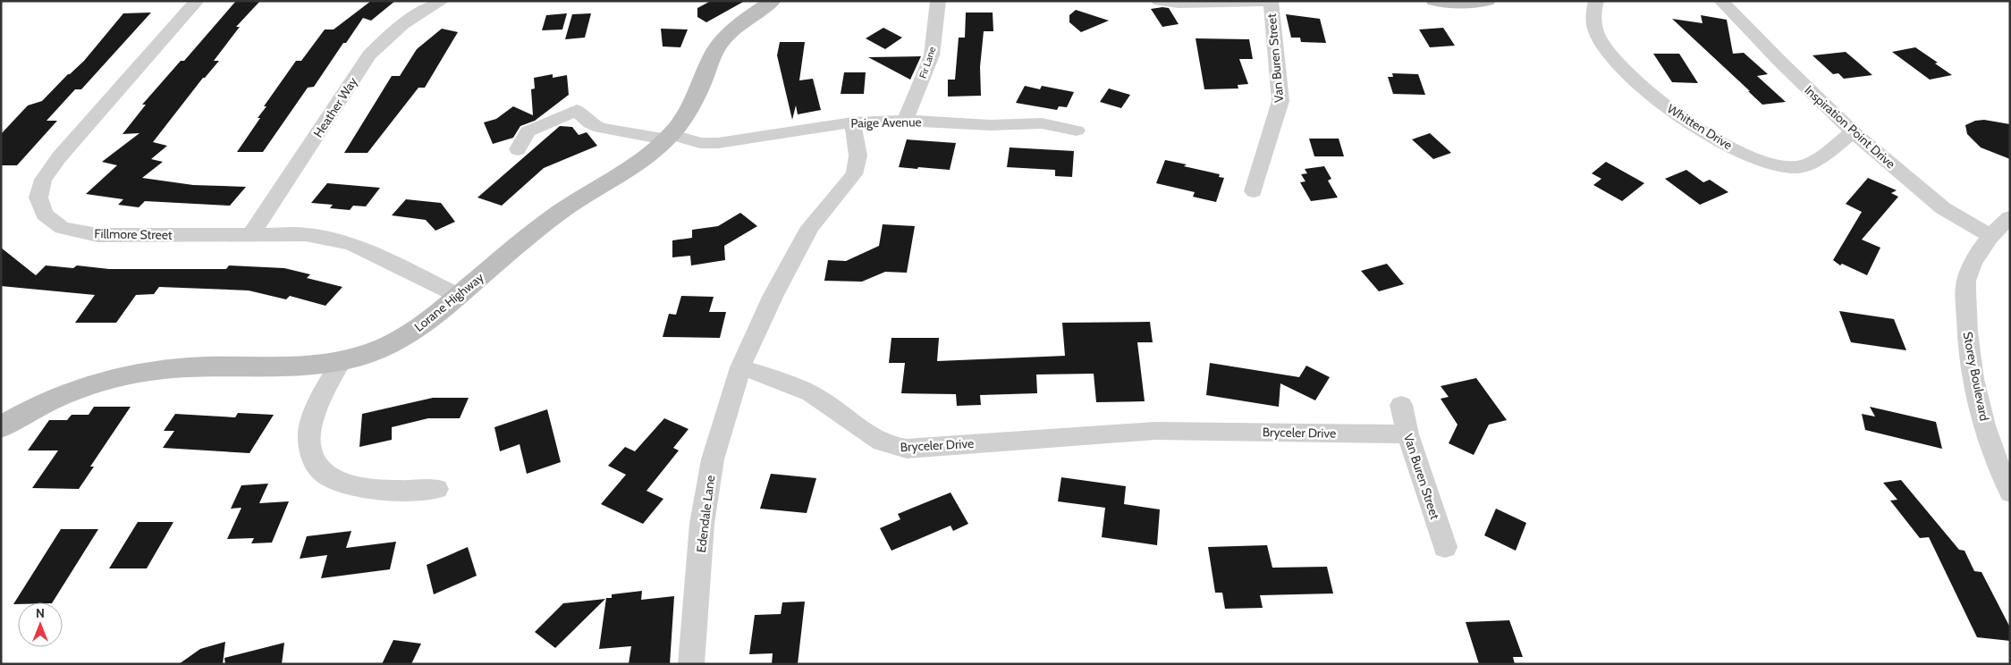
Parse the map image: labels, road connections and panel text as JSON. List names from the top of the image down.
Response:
{
  "streets": {
    "street": [
      "Van Buren Street",
      "Fir Lane",
      "Heather Way",
      "Paige Avenue",
      "Whitten Drive",
      "Inspiration Point Drive",
      "Fillmore Street",
      "Lorane Highway",
      "Storey Boulevard",
      "Bryceler Drive",
      "Edendale Lane"
    ]
  },
  "crossings": [
    ["Van Buren Street", "Bryceler Drive"],
    ["Fir Lane", "Paige Avenue"],
    ["Heather Way", "Fillmore Street"],
    ["Paige Avenue", "Lorane Highway"],
    ["Whitten Drive", "Inspiration Point Drive"],
    ["Inspiration Point Drive", "Storey Boulevard"],
    ["Fillmore Street", "Lorane Highway"],
    ["Bryceler Drive", "Edendale Lane"]
  ],
  "north": "top"
}
